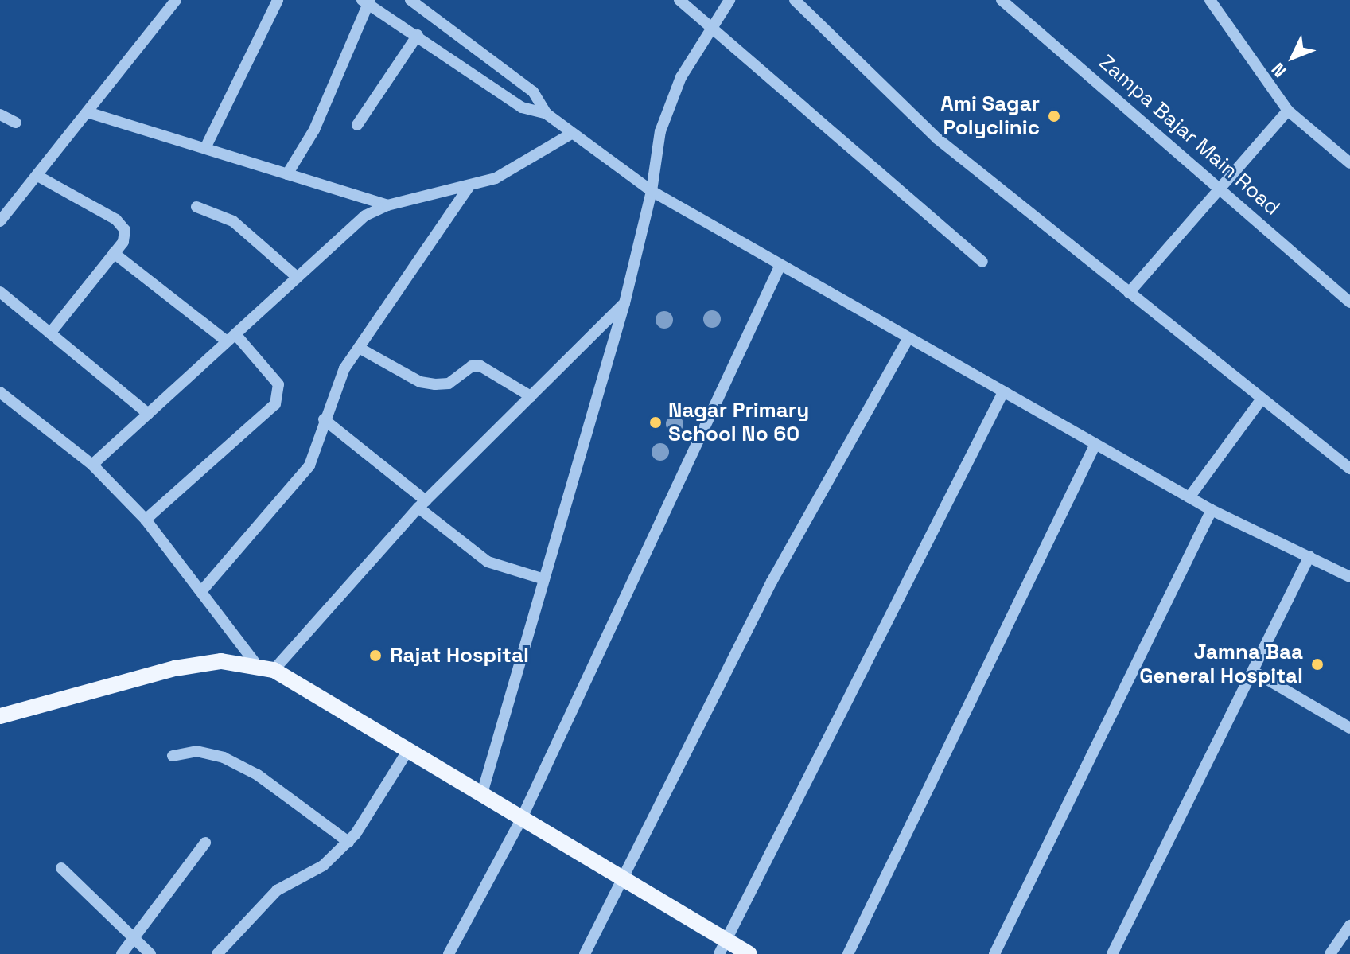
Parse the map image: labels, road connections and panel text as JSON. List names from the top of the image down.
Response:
{
  "streets": {
    "street": ["Zampa Bajar Main Road"]
  },
  "places": [
    "Ami Sagar Polyclinic",
    "Nagar Primary School No 60",
    "Rajat Hospital",
    "Jamna Baa General Hospital"
  ],
  "north": "bottom left"
}
